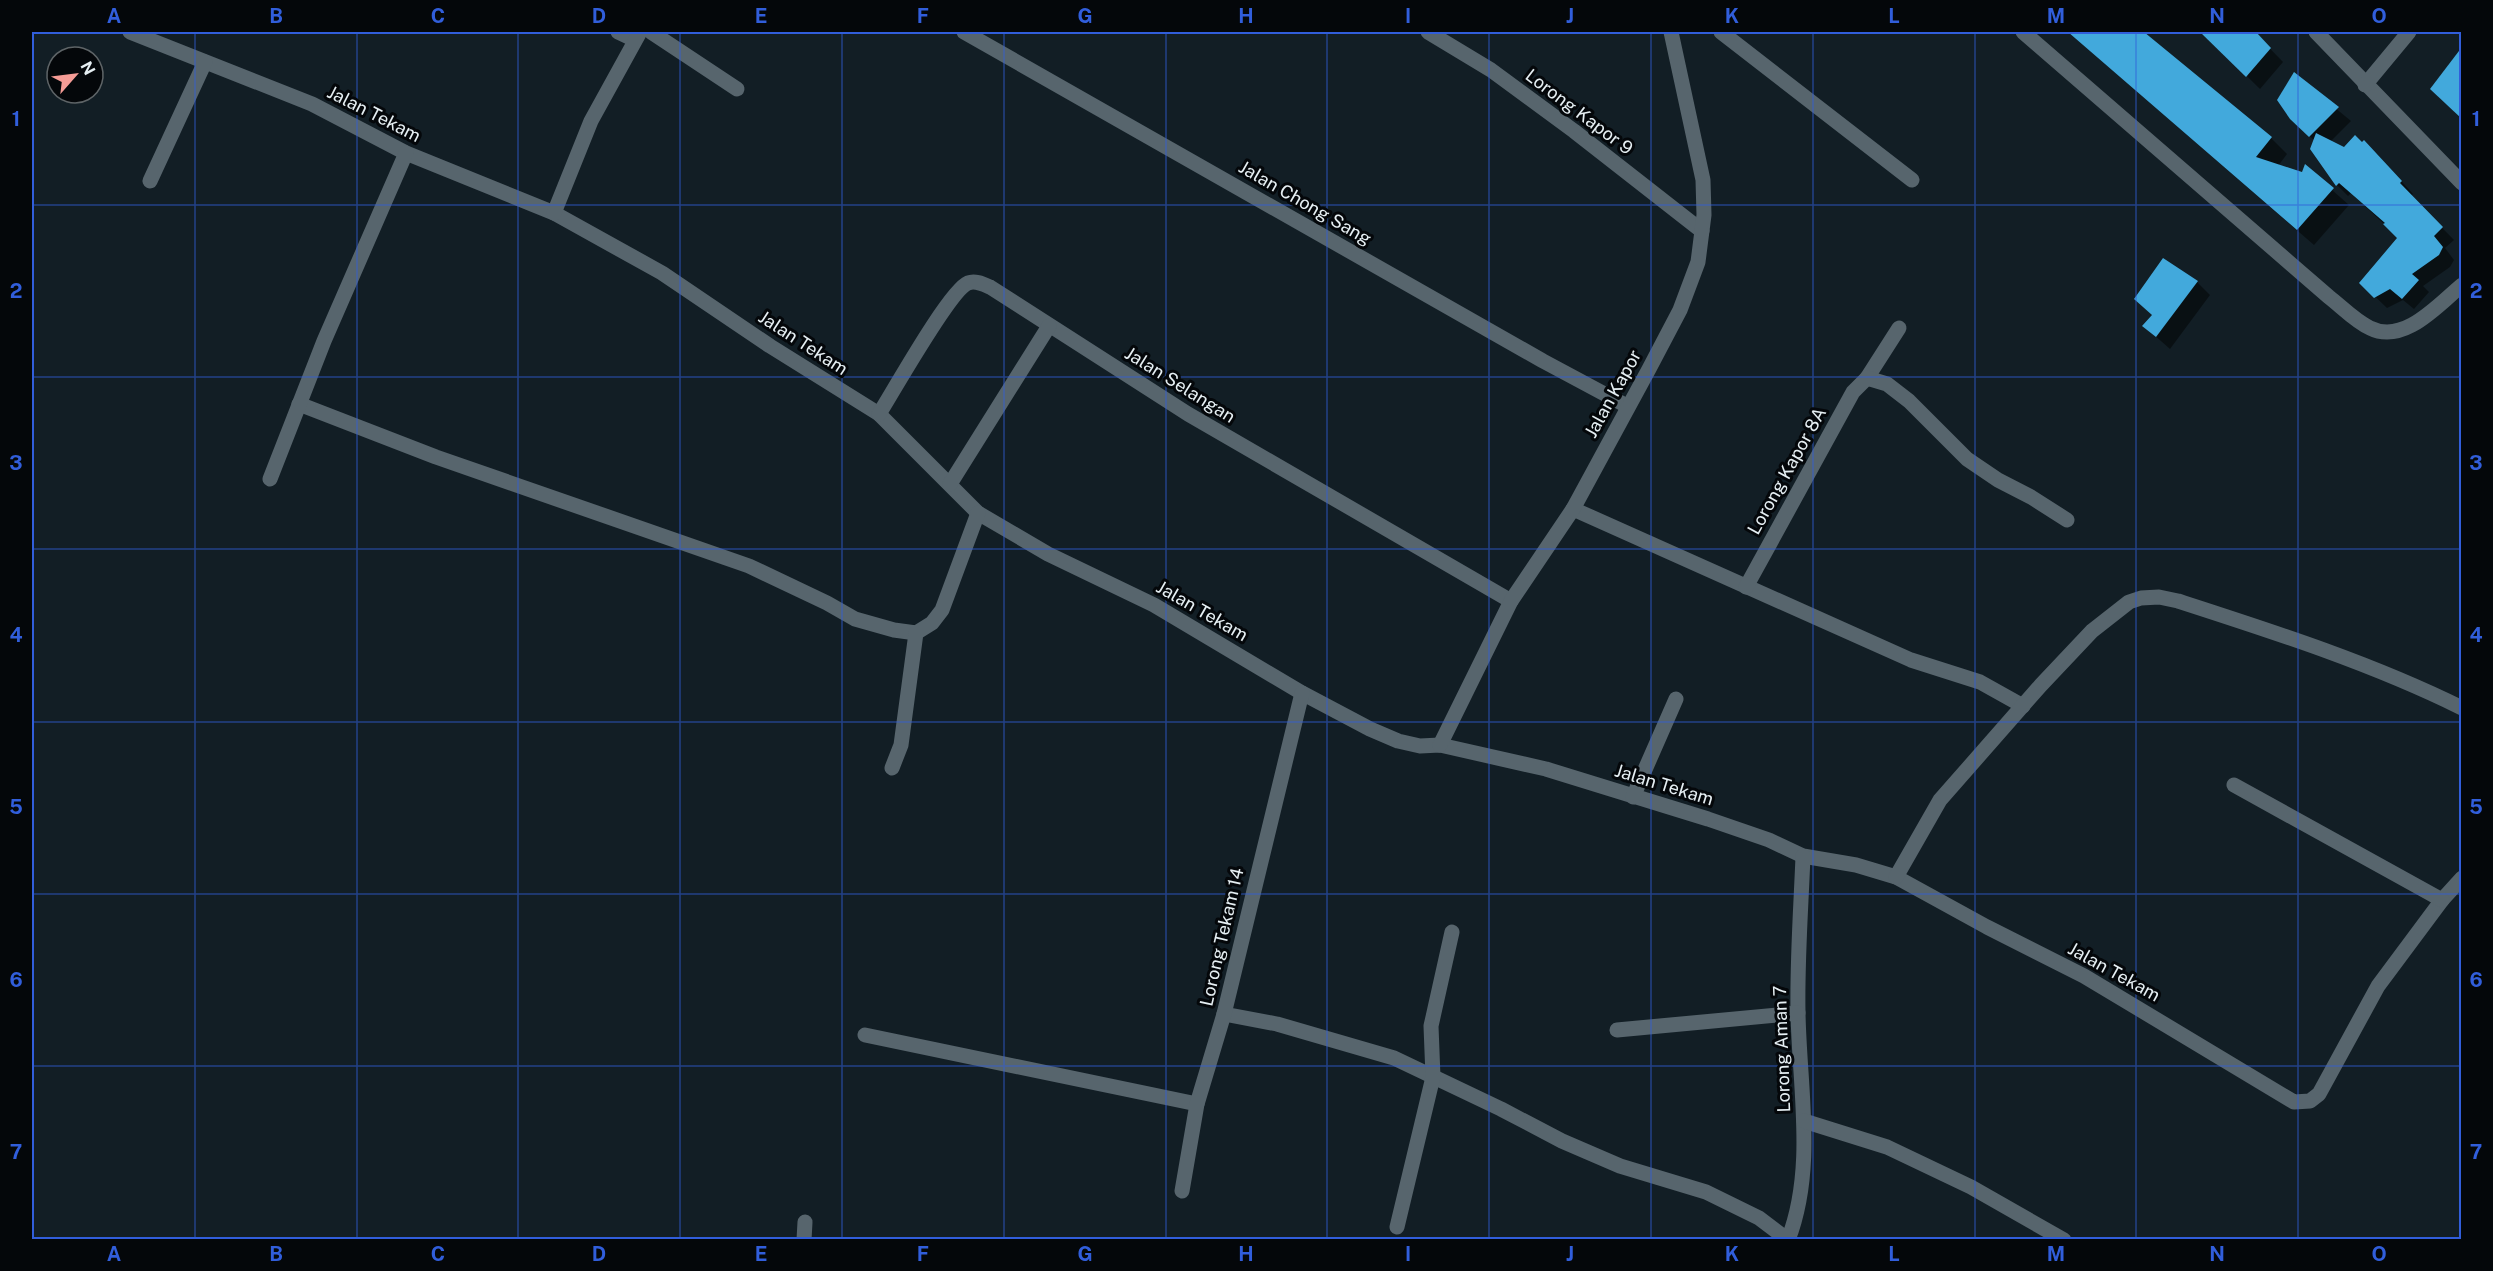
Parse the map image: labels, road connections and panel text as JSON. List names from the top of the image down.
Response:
{
  "streets": {
    "street": [
      "Lorong Kapor 9",
      "Jalan Tekam",
      "Jalan Chong Sang",
      "Jalan Selangan",
      "Jalan Kapor",
      "Lorong Kapor 8A",
      "Lorong Tekam 14",
      "Lorong Aman 7"
    ]
  },
  "crossings": [
    ["Lorong Kapor 9", "Jalan Kapor"],
    ["Jalan Tekam", "Jalan Selangan"],
    ["Jalan Tekam", "Jalan Kapor"],
    ["Jalan Tekam", "Lorong Tekam 14"],
    ["Jalan Tekam", "Lorong Aman 7"],
    ["Jalan Chong Sang", "Jalan Kapor"],
    ["Jalan Selangan", "Jalan Kapor"]
  ],
  "north": "top right",
  "grid": {
    "columns": [
      "A",
      "B",
      "C",
      "D",
      "E",
      "F",
      "G",
      "H",
      "I",
      "J",
      "K",
      "L",
      "M",
      "N",
      "O"
    ],
    "rows": [
      "1",
      "2",
      "3",
      "4",
      "5",
      "6",
      "7"
    ]
  }
}
